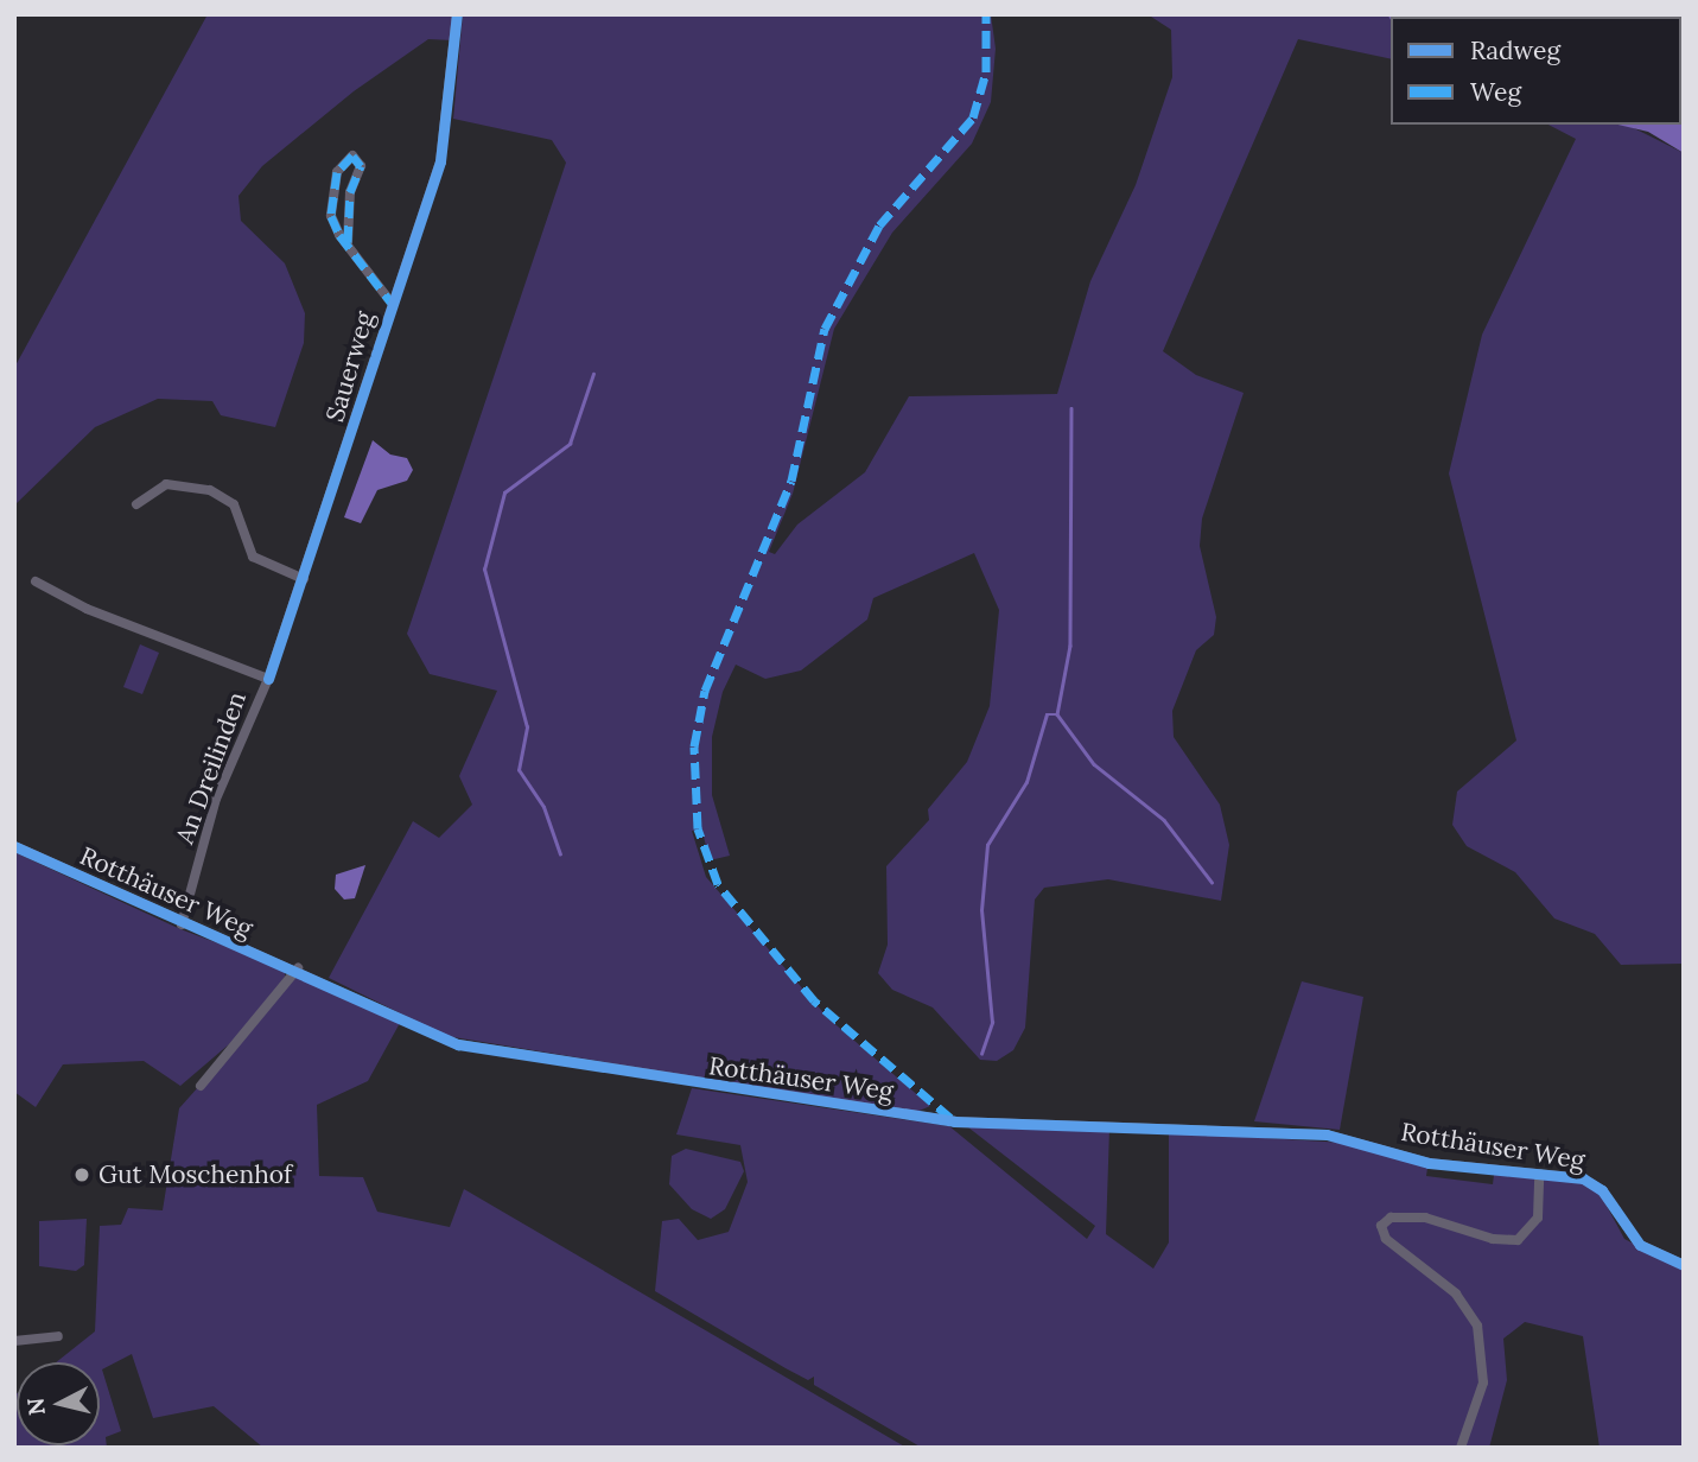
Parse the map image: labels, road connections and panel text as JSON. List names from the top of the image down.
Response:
{
  "streets": {
    "street": ["Sauerweg", "An Dreilinden", "Rotthäuser Weg"]
  },
  "crossings": [
    ["Sauerweg", "An Dreilinden"],
    ["An Dreilinden", "Rotthäuser Weg"]
  ],
  "places": ["Gut Moschenhof"],
  "legend": ["Radweg", "Weg"],
  "north": "left"
}
